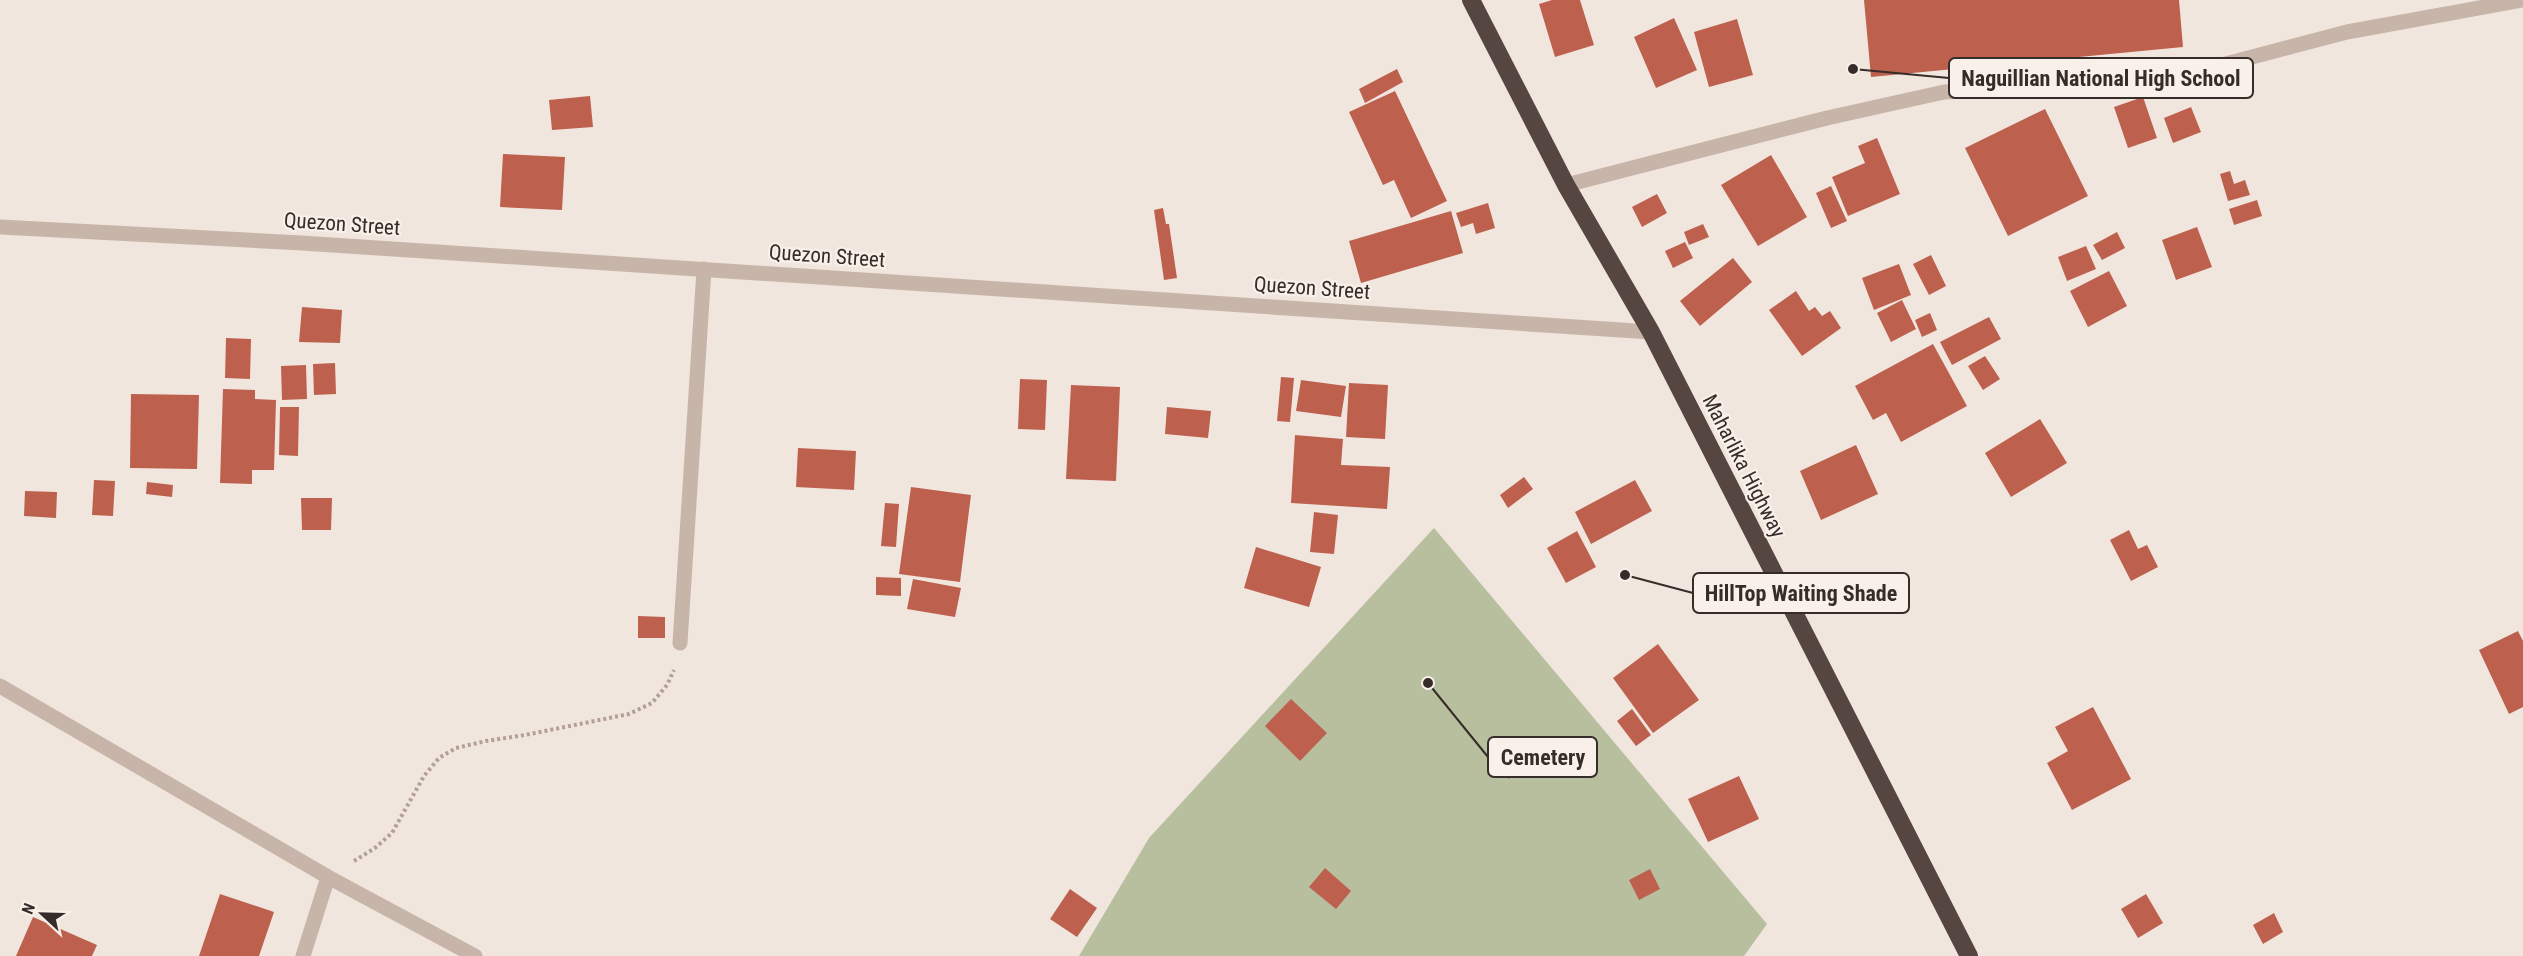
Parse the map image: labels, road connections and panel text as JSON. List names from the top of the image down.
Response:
{
  "streets": {
    "highway": ["Maharlika Highway"],
    "street": ["Quezon Street"]
  },
  "crossings": [
    ["Quezon Street", "Maharlika Highway"]
  ],
  "places": ["Naguillian National High School", "HillTop Waiting Shade", "Cemetery"],
  "north": "left"
}
